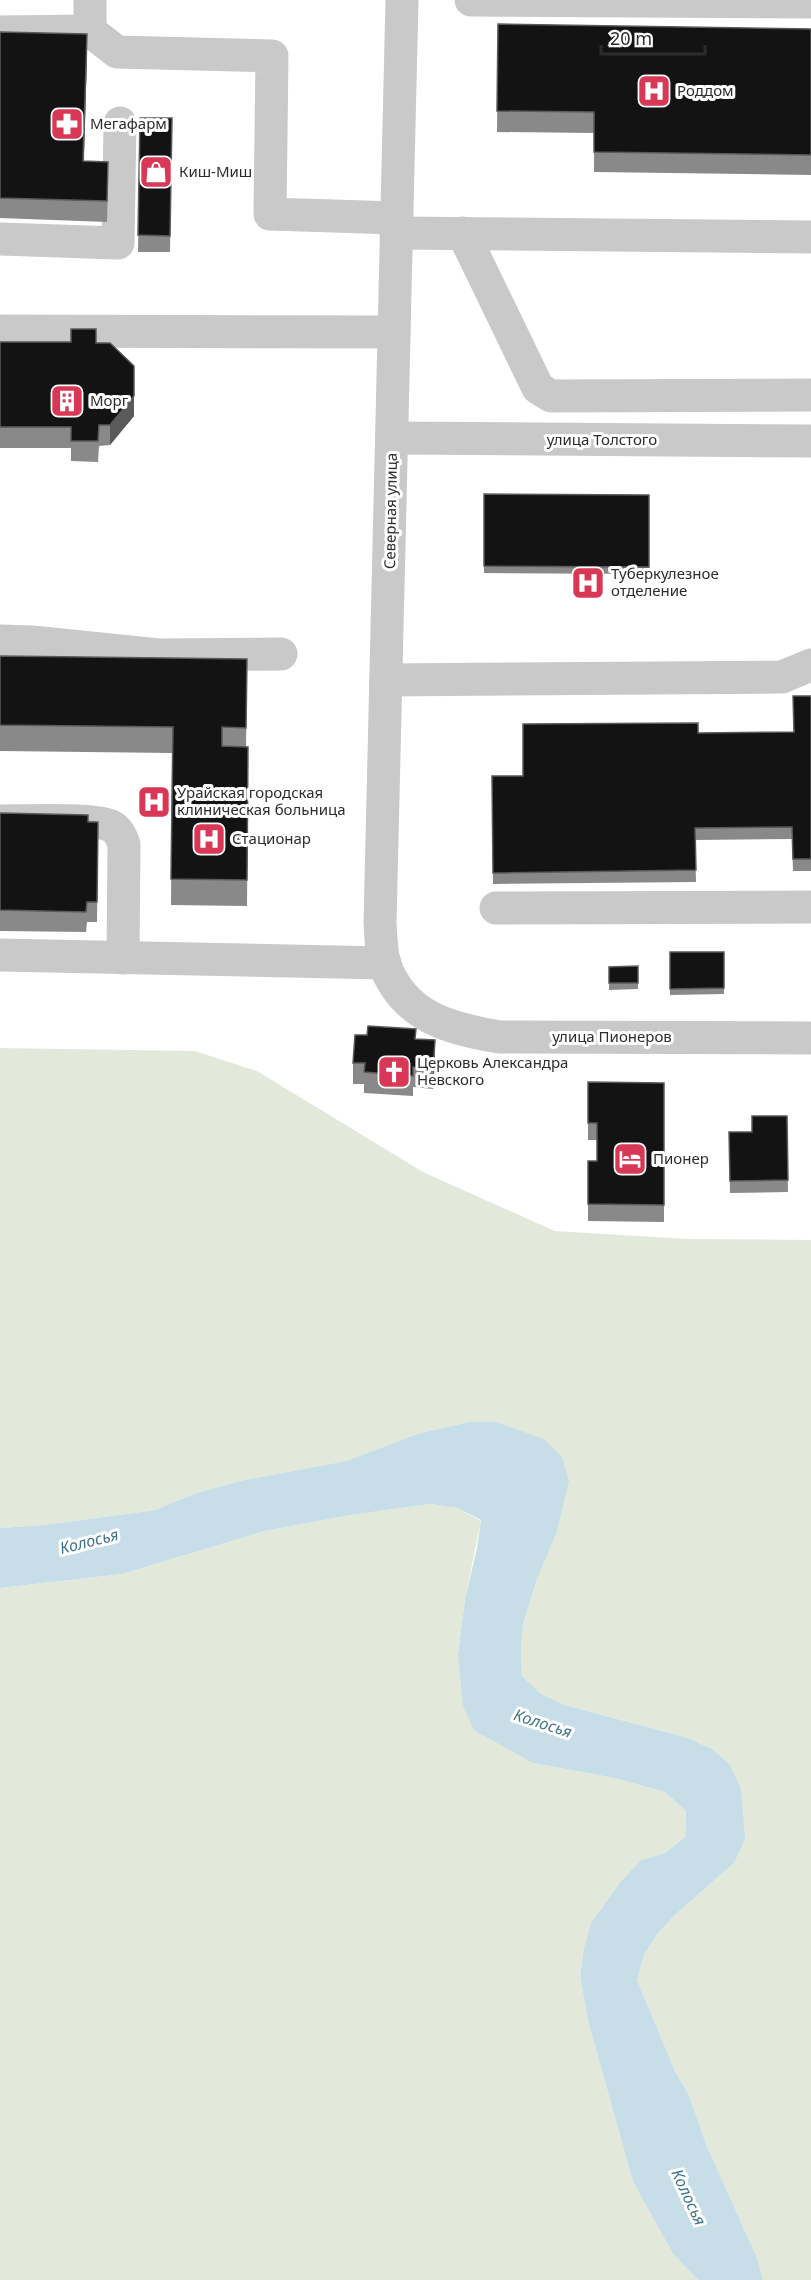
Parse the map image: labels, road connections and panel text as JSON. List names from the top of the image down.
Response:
{
  "streets": {
    "street": ["улица Толстого", "Северная улица", "улица Пионеров"]
  },
  "crossings": [
    ["улица Толстого", "Северная улица"],
    ["Северная улица", "улица Пионеров"]
  ],
  "water": ["Колосья"],
  "places": {
    "hospital": [
      "Роддом",
      "Туберкулезное отделение",
      "Урайская городская клиническая больница",
      "Стационар"
    ],
    "pharmacy": ["Мегафарм"],
    "shop": ["Киш-Миш"],
    "building": ["Морг"],
    "church": ["Церковь Александра Невского"],
    "hotel": ["Пионер"]
  },
  "scale_bar": "20 m"
}
